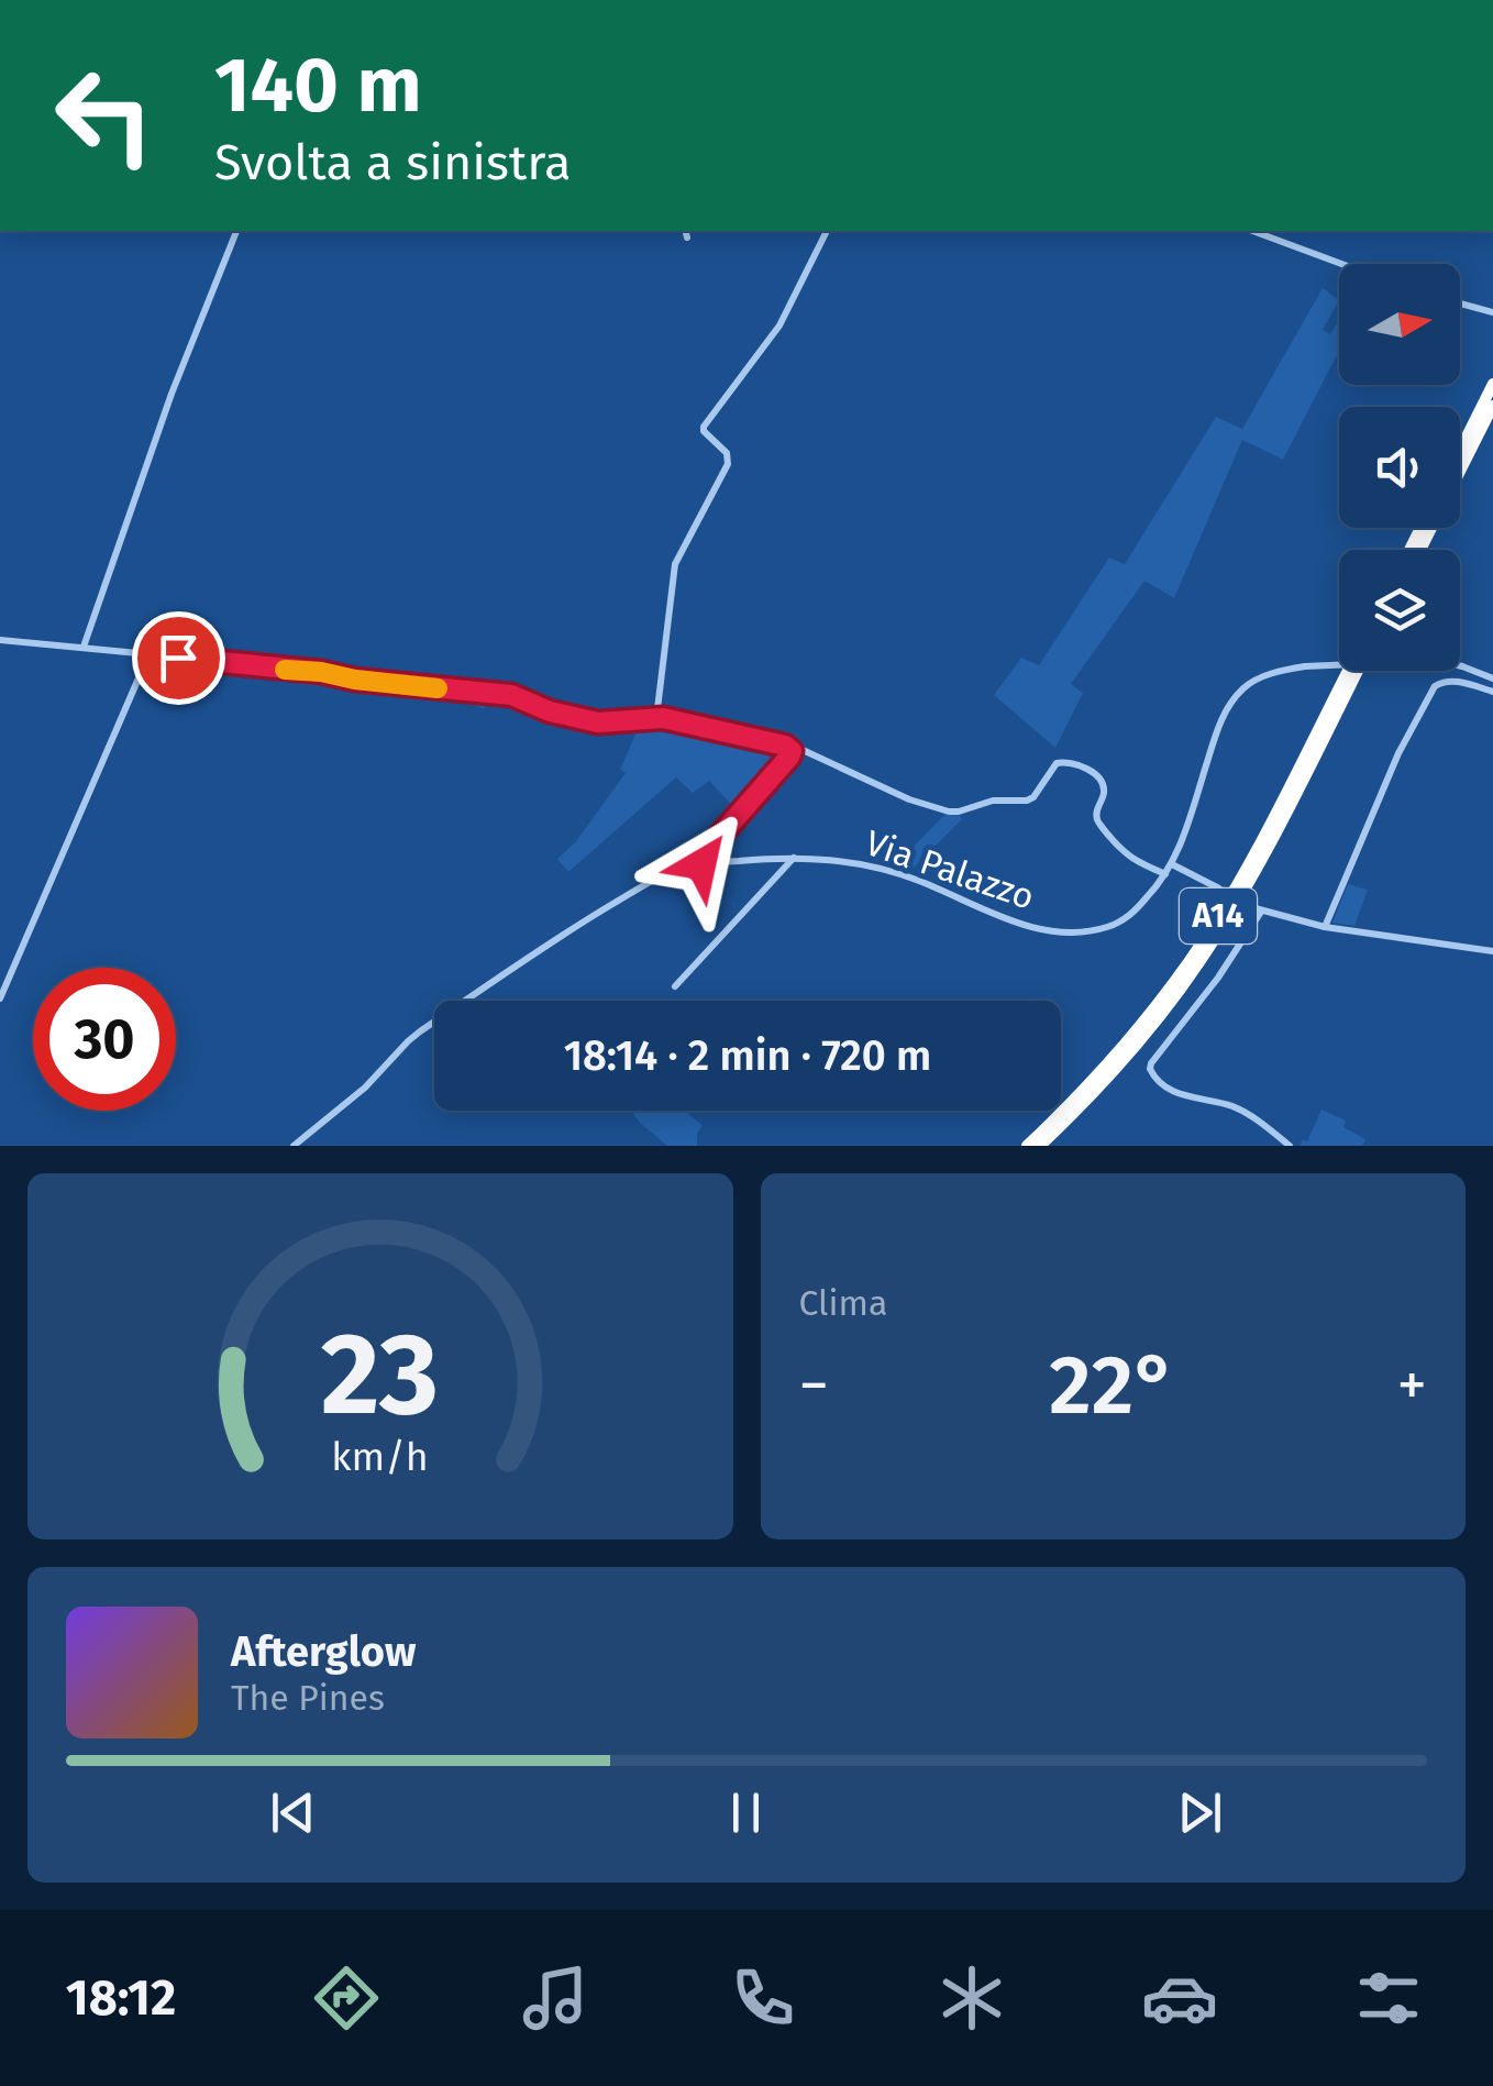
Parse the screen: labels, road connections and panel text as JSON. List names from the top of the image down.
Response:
{
  "streets": {
    "highway": ["A14"],
    "street": ["Via Palazzo"]
  },
  "north": "right",
  "page": {
    "turn": ["140 m", "Svolta a sinistra"],
    "limit": "30",
    "trip": "18:14 · 2 min · 720 m",
    "tile": "Clima",
    "heat": ["−", "22°", "+"],
    "song": ["Afterglow", "The Pines"],
    "tabs": "18:12",
    "gauge": ["23", "km/h"]
  }
}
